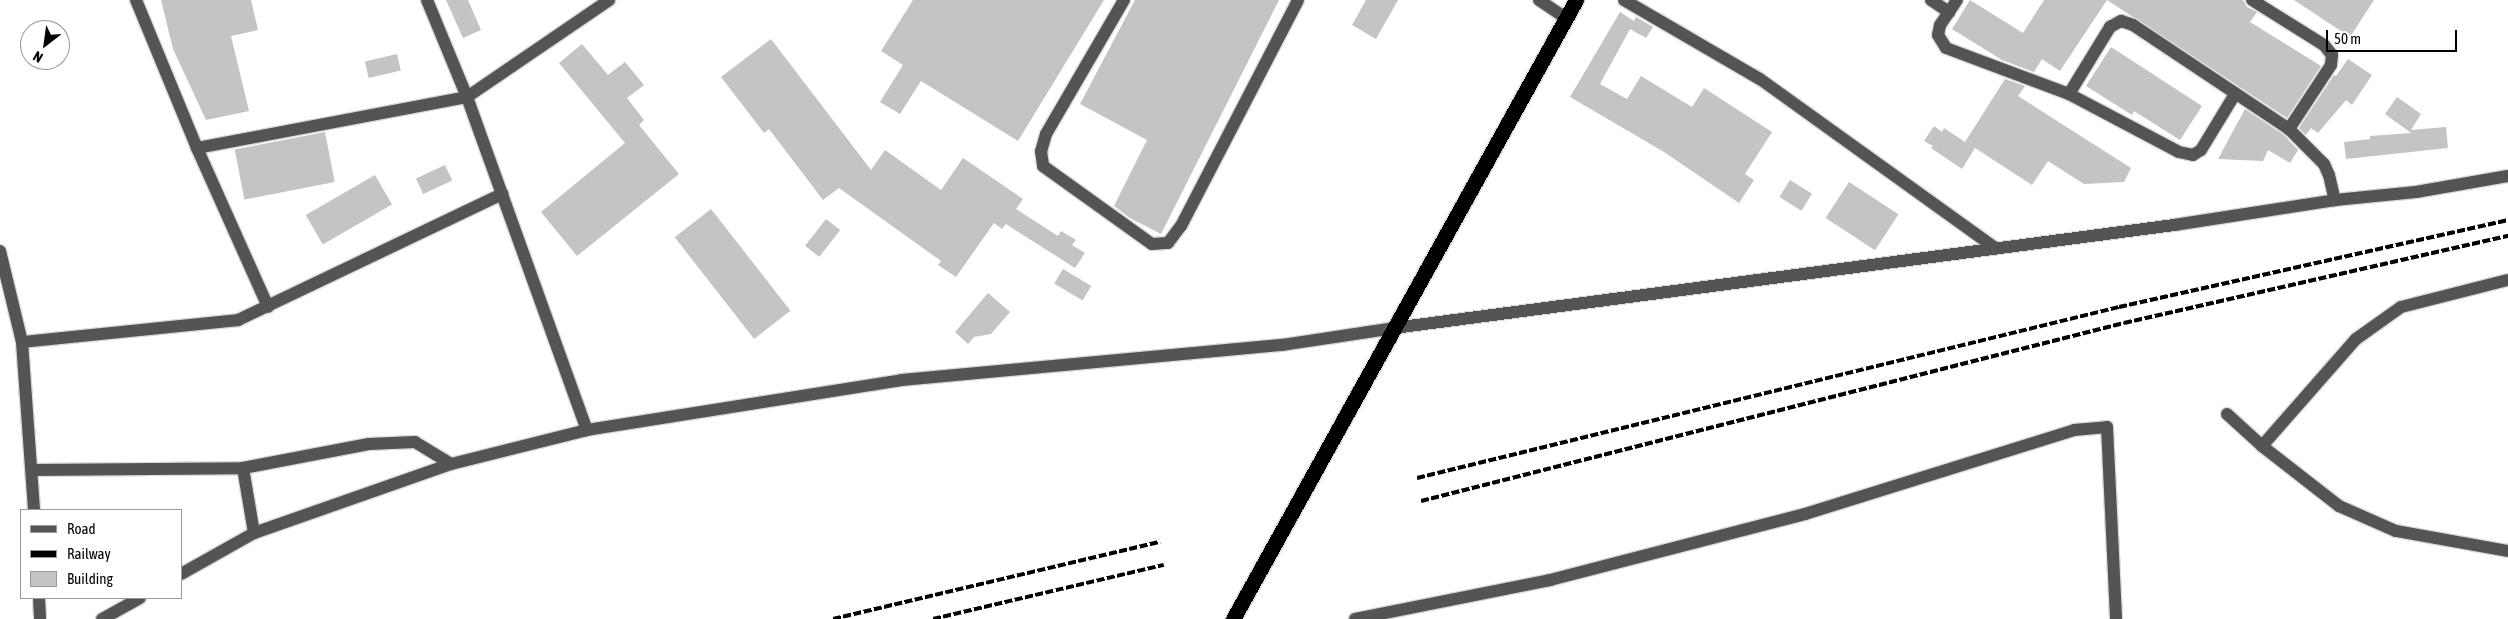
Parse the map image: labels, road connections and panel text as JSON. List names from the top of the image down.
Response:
{
  "legend": ["Road", "Railway", "Building"],
  "scale_bar": "50 m",
  "north": "bottom left"
}
